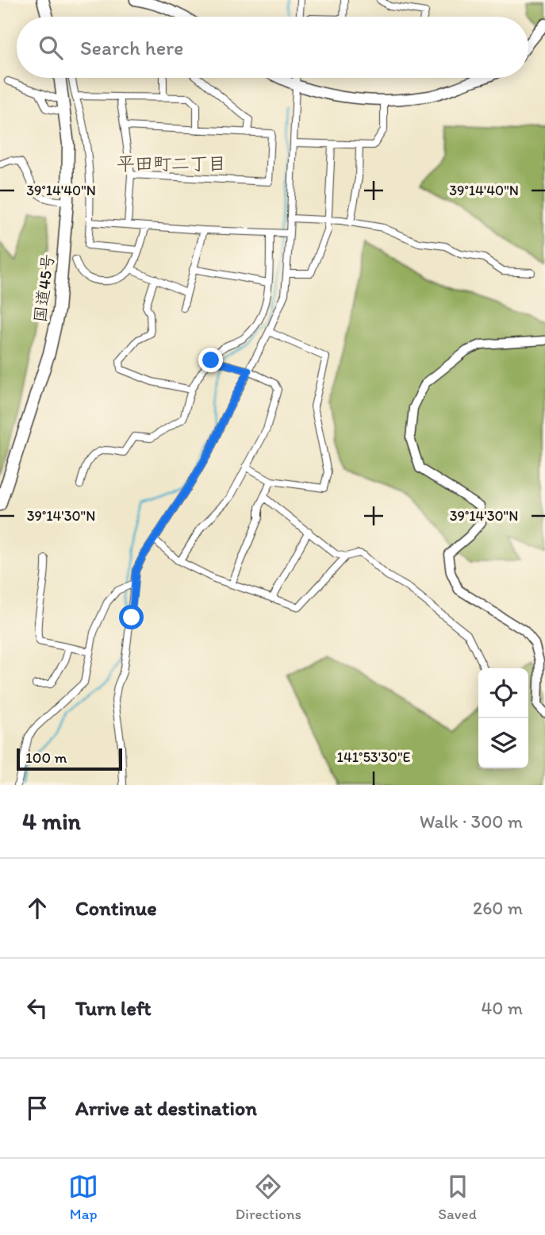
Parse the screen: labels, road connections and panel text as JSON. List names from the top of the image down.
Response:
{
  "streets": {
    "highway": ["国道45号"]
  },
  "districts": ["平田町二丁目"],
  "scale_bar": "100 m",
  "page": {
    "search": "Search here",
    "scale": "100 m",
    "heading": ["4 min", "Walk · 300 m"],
    "list": [
      ["Continue", "260 m"],
      ["Turn left", "40 m"],
      "Arrive at destination"
    ],
    "nav": ["Map", "Directions", "Saved"]
  },
  "coordinates": ["39°14'40\"N", "39°14'30\"N", "141°53'30\"E"]
}
